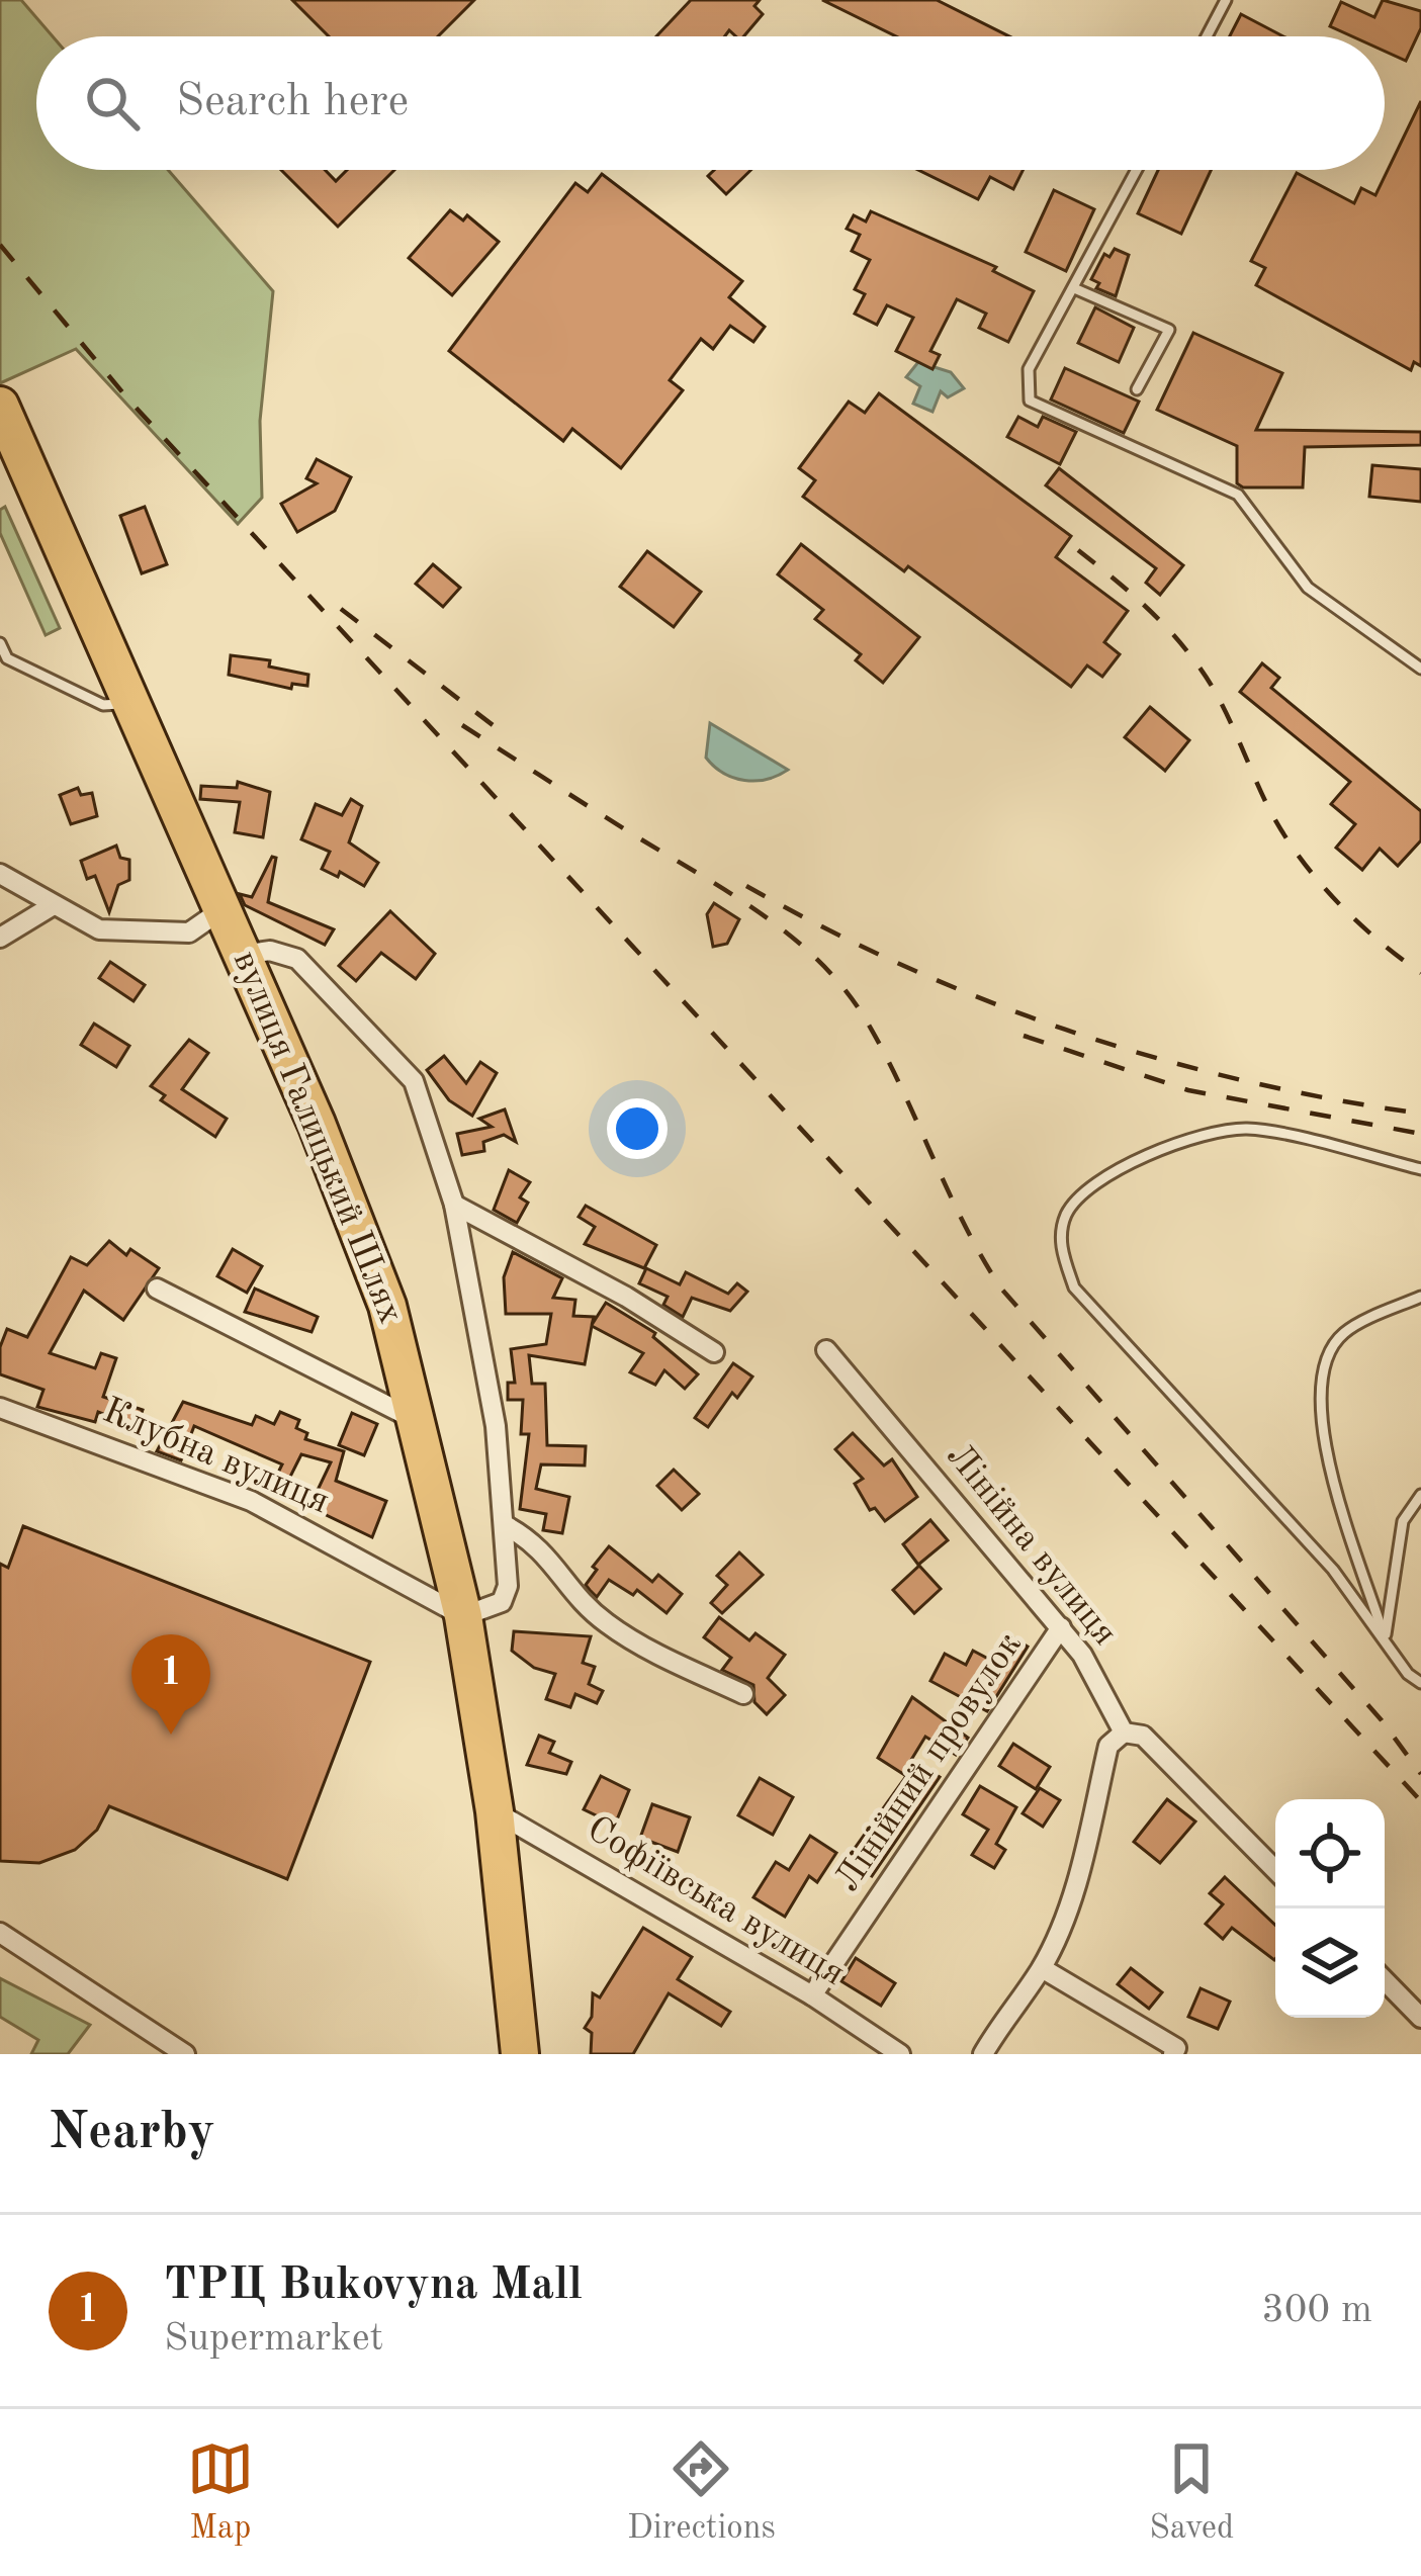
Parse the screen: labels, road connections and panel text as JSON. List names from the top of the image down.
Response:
{
  "streets": {
    "highway": ["вулиця Галицький Шлях"],
    "street": [
      "Клубна вулиця",
      "Лінійна вулиця",
      "Лінійний провулок",
      "Софіївська вулиця"
    ]
  },
  "crossings": [
    ["вулиця Галицький Шлях", "Клубна вулиця"],
    ["вулиця Галицький Шлях", "Софіївська вулиця"],
    ["Лінійна вулиця", "Лінійний провулок"],
    ["Лінійний провулок", "Софіївська вулиця"]
  ],
  "page": {
    "search": "Search here",
    "pins": "1",
    "heading": "Nearby",
    "list": [
      {
        "mark": "1",
        "name": "ТРЦ Bukovyna Mall",
        "note": "Supermarket",
        "value": "300 m"
      }
    ],
    "nav": ["Map", "Directions", "Saved"]
  }
}
